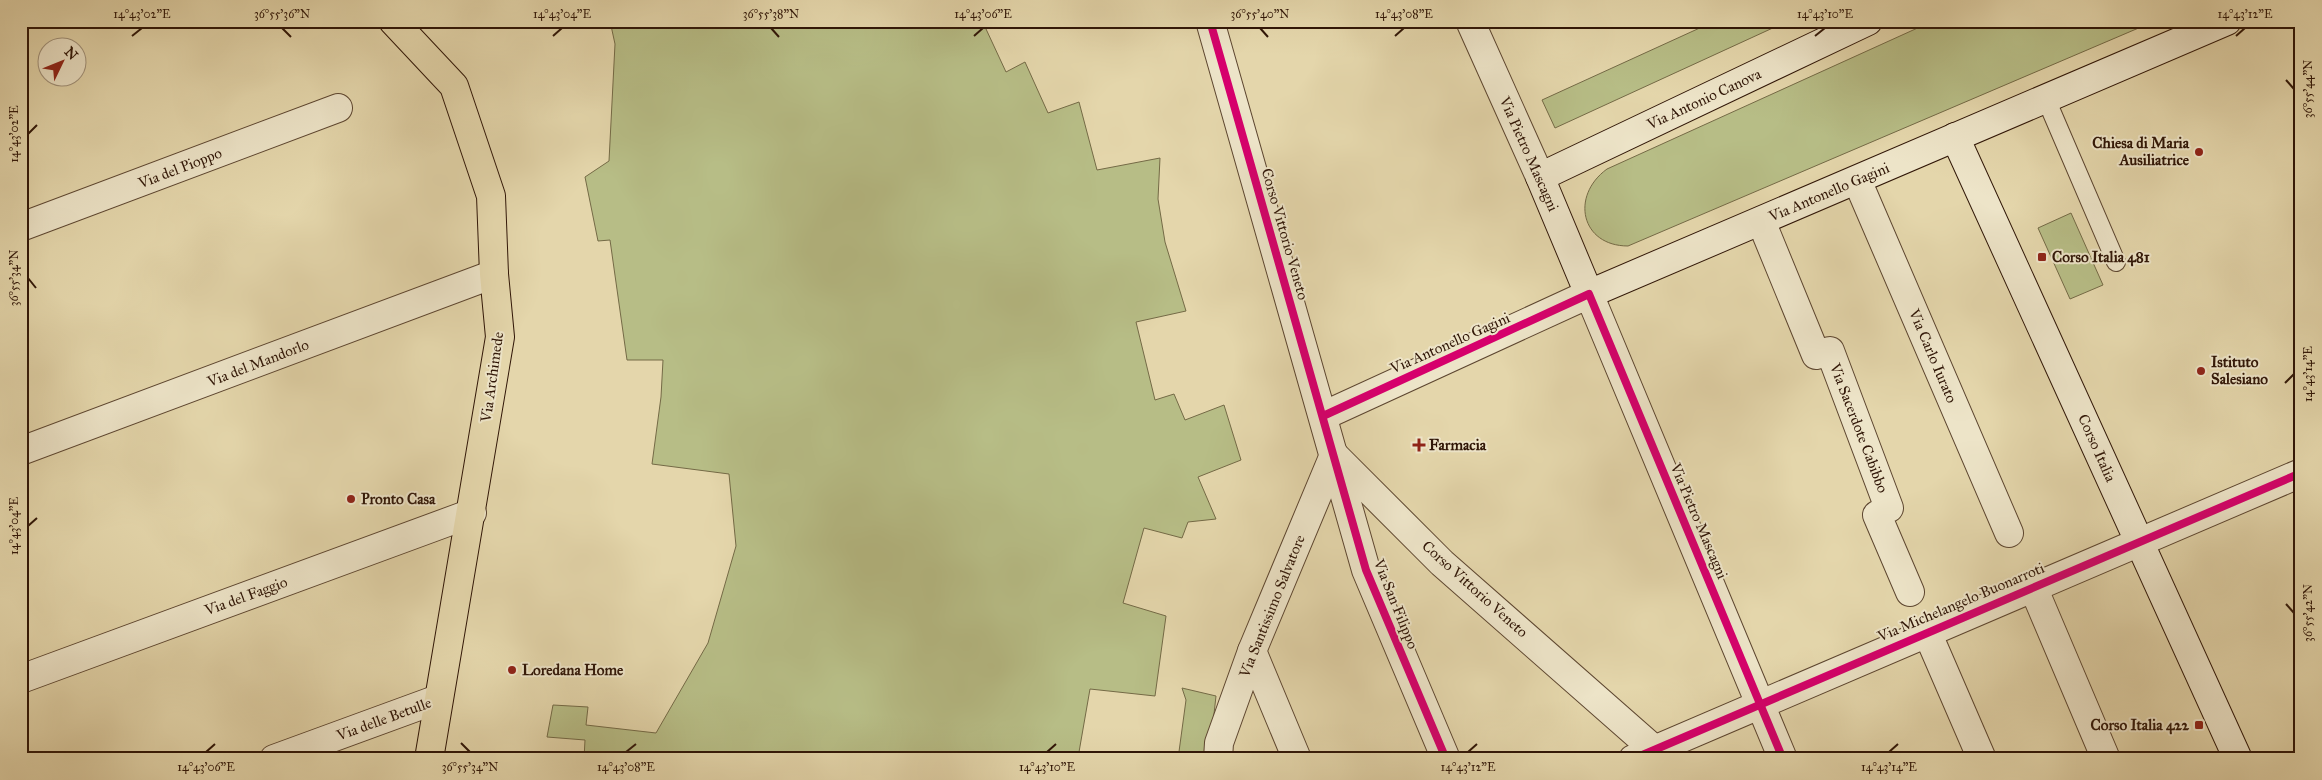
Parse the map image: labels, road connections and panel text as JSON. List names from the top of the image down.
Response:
{
  "streets": {
    "main road": ["Via Archimede"],
    "street": [
      "Via Antonio Canova",
      "Via Pietro Mascagni",
      "Via del Pioppo",
      "Via Antonello Gagini",
      "Corso Vittorio Veneto",
      "Via Carlo Iurato",
      "Via del Mandorlo",
      "Via Sacerdote Cabibbo",
      "Corso Italia",
      "Via del Faggio",
      "Via Michelangelo Buonarroti",
      "Via San Filippo",
      "Via Santissimo Salvatore",
      "Via delle Betulle"
    ]
  },
  "crossings": [
    ["Via Antonio Canova", "Via Pietro Mascagni"],
    ["Via Pietro Mascagni", "Via Antonello Gagini"],
    ["Via Pietro Mascagni", "Via Michelangelo Buonarroti"],
    ["Via Antonello Gagini", "Corso Vittorio Veneto"],
    ["Via Antonello Gagini", "Via Carlo Iurato"],
    ["Via Antonello Gagini", "Via Sacerdote Cabibbo"],
    ["Via Antonello Gagini", "Corso Italia"],
    ["Corso Vittorio Veneto", "Via Michelangelo Buonarroti"],
    ["Corso Vittorio Veneto", "Via San Filippo"],
    ["Corso Vittorio Veneto", "Via Santissimo Salvatore"],
    ["Via del Mandorlo", "Via Archimede"],
    ["Via Archimede", "Via del Faggio"],
    ["Via Archimede", "Via delle Betulle"],
    ["Corso Italia", "Via Michelangelo Buonarroti"],
    ["Via San Filippo", "Via Santissimo Salvatore"]
  ],
  "places": {
    "other": [
      "Chiesa di Maria Ausiliatrice",
      "Istituto Salesiano",
      "Pronto Casa",
      "Loredana Home"
    ],
    "transit": ["Corso Italia 481", "Corso Italia 422"],
    "health": ["Farmacia"]
  },
  "north": "top right",
  "coordinates": [
    "14°43'02\"E",
    "36°55'36\"N",
    "14°43'04\"E",
    "36°55'38\"N",
    "14°43'06\"E",
    "36°55'40\"N",
    "14°43'08\"E",
    "14°43'10\"E",
    "14°43'12\"E",
    "36°55'44\"N",
    "36°55'34\"N",
    "14°43'14\"E",
    "36°55'42\"N"
  ]
}
